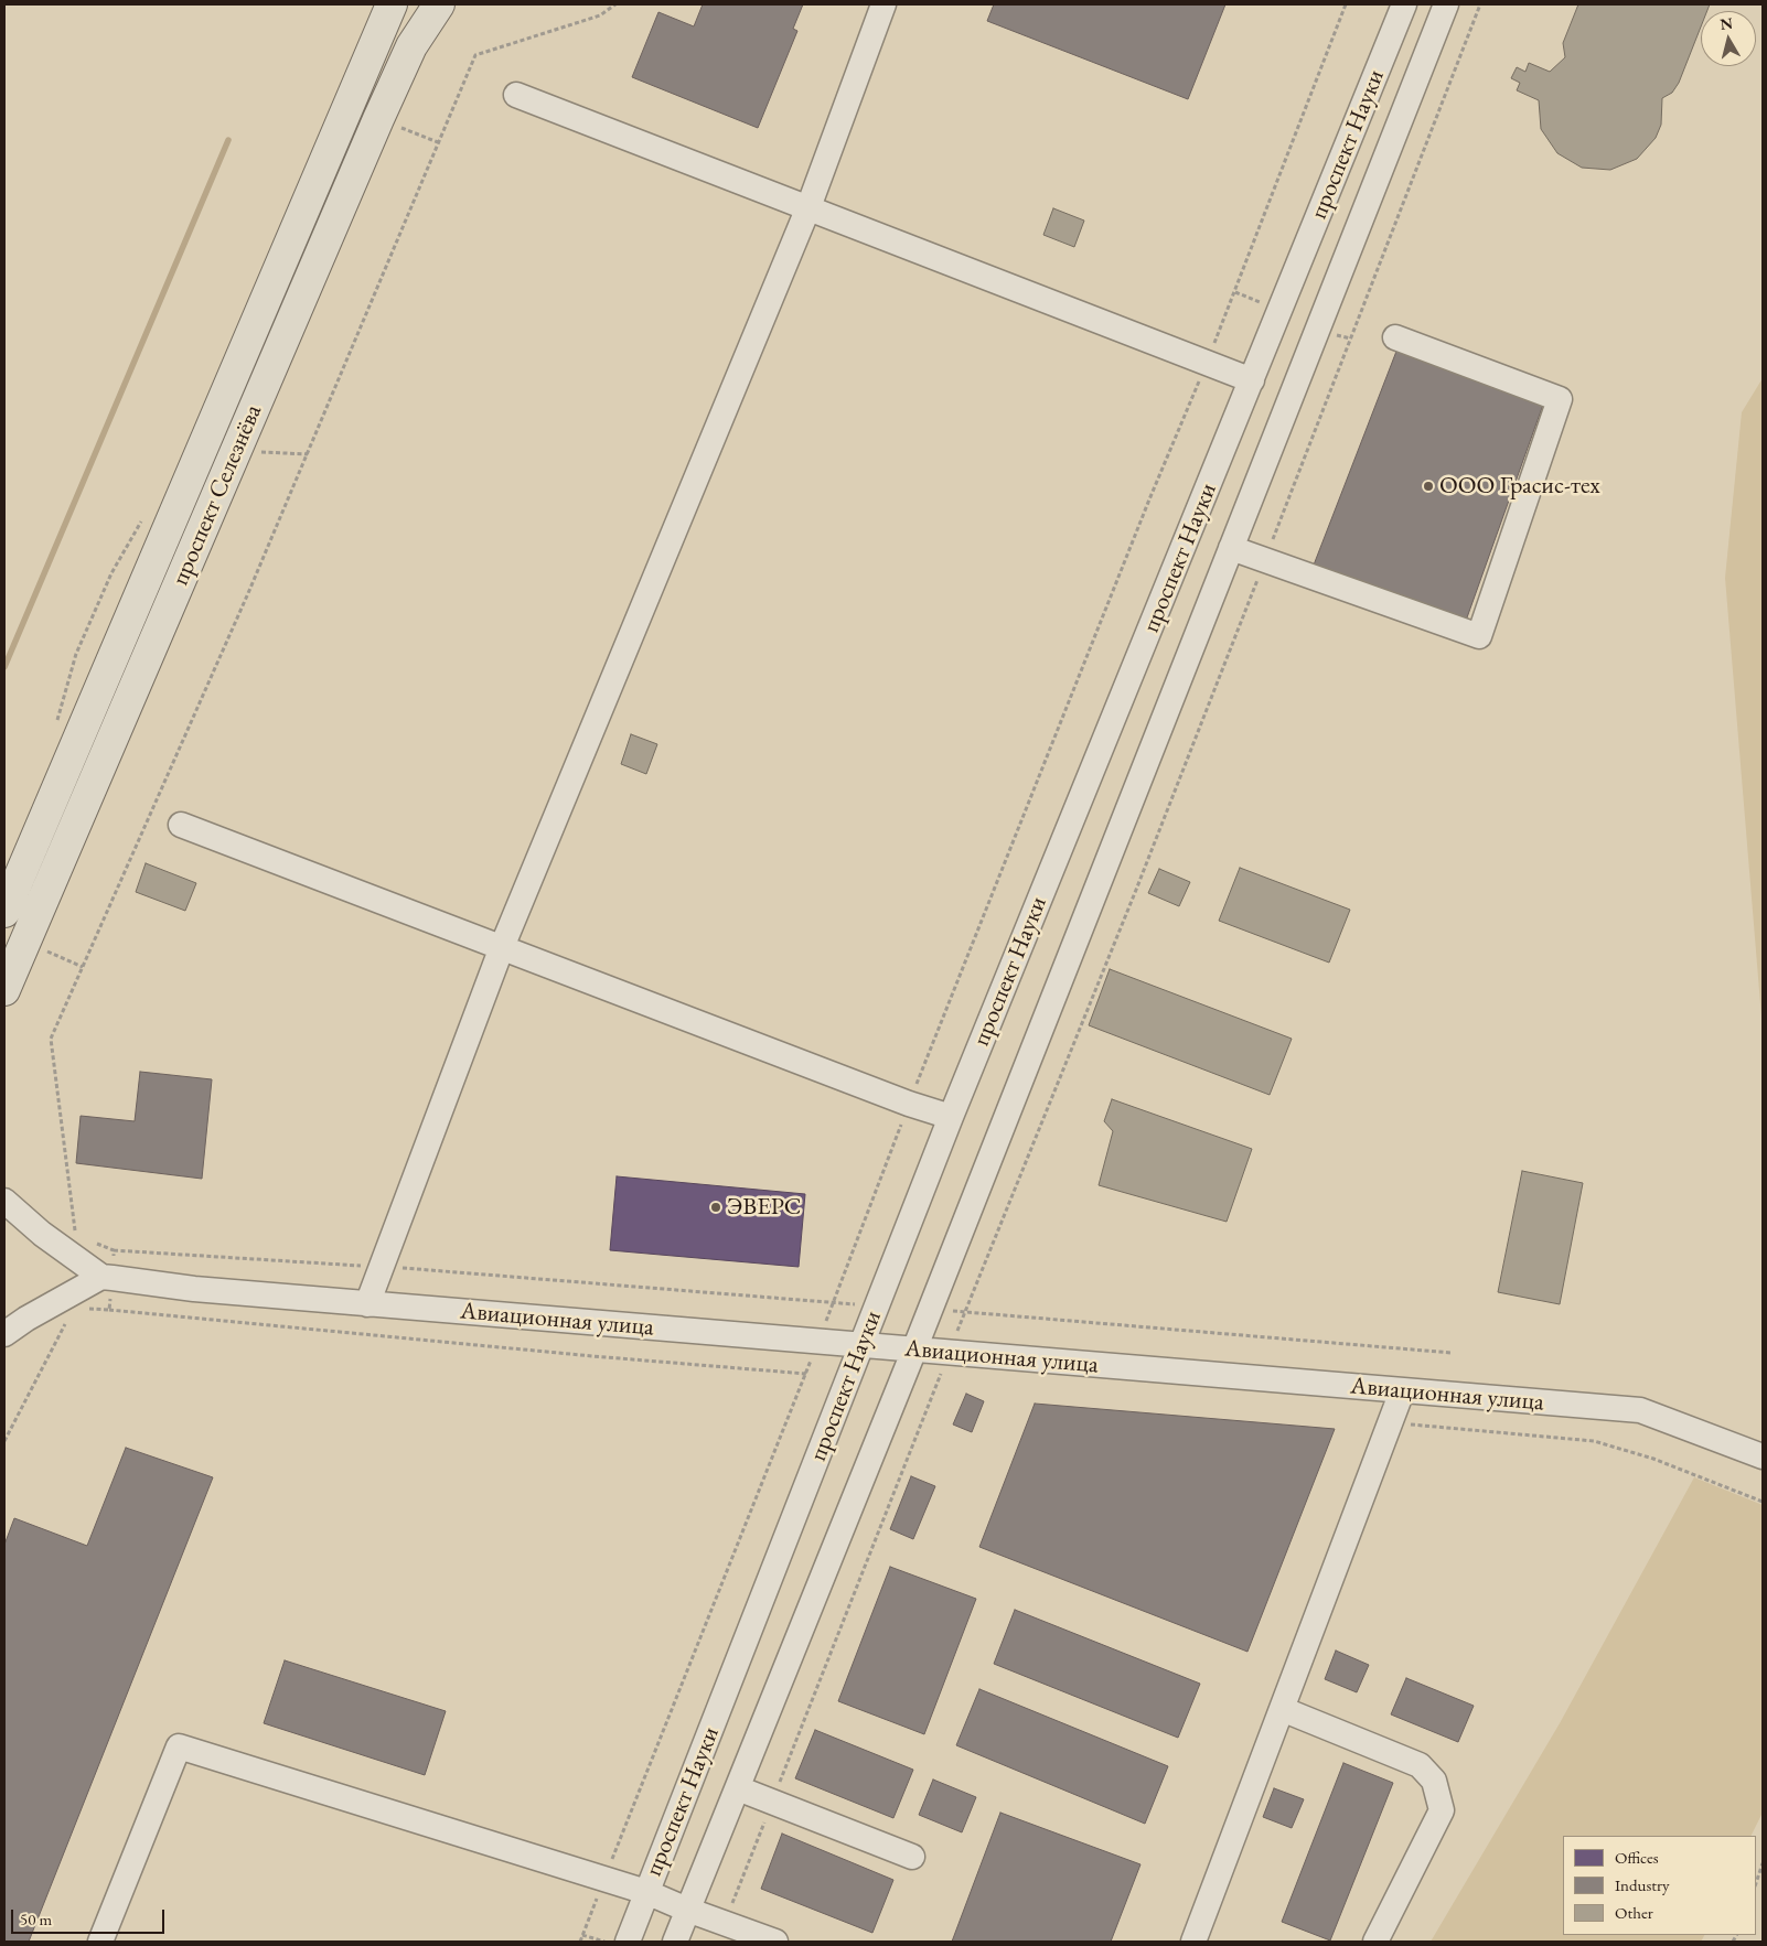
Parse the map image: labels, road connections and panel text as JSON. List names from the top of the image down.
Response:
{
  "streets": {
    "main road": ["проспект Селезнёва"],
    "street": ["проспект Науки", "Авиационная улица"]
  },
  "crossings": [
    ["проспект Науки", "Авиационная улица"]
  ],
  "places": ["ООО Грасис-тех", "ЭВЕРС"],
  "legend": ["Offices", "Industry", "Other"],
  "scale_bar": "50 m",
  "north": "top"
}
